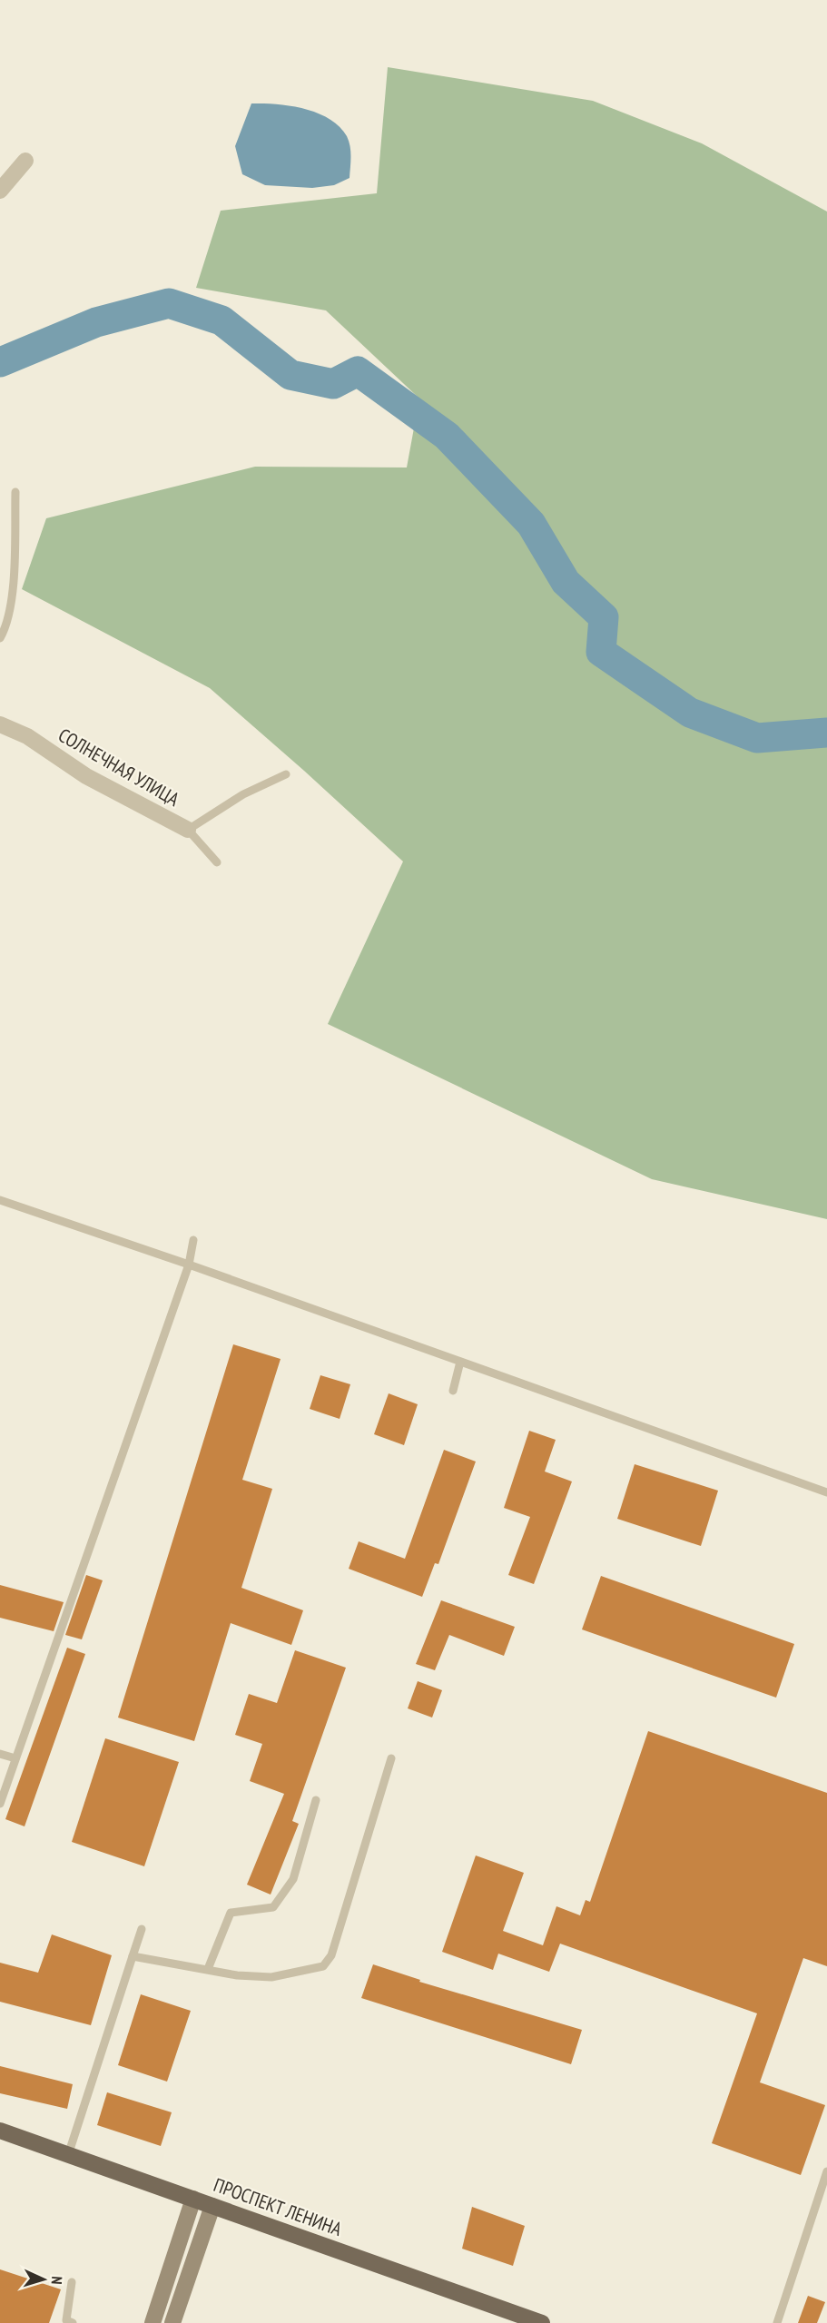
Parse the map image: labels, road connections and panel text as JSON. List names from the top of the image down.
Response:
{
  "streets": {
    "main road": ["ПРОСПЕКТ ЛЕНИНА"],
    "street": ["СОЛНЕЧНАЯ УЛИЦА"]
  },
  "north": "right"
}
